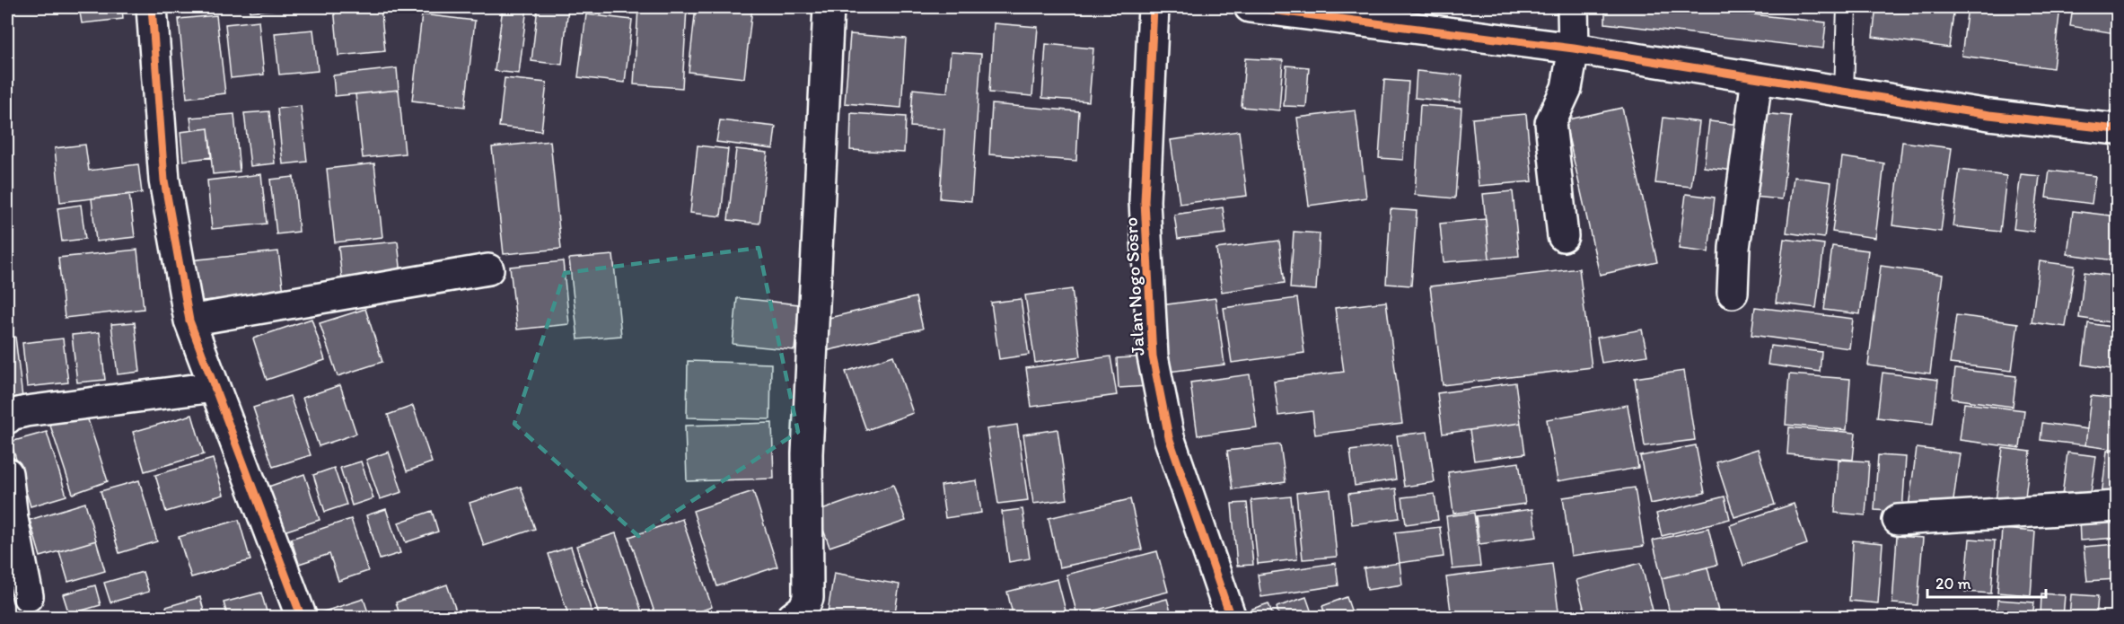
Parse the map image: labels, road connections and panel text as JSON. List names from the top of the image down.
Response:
{
  "streets": {
    "street": ["Jalan Nogo Sosro"]
  },
  "scale_bar": "20 m"
}
